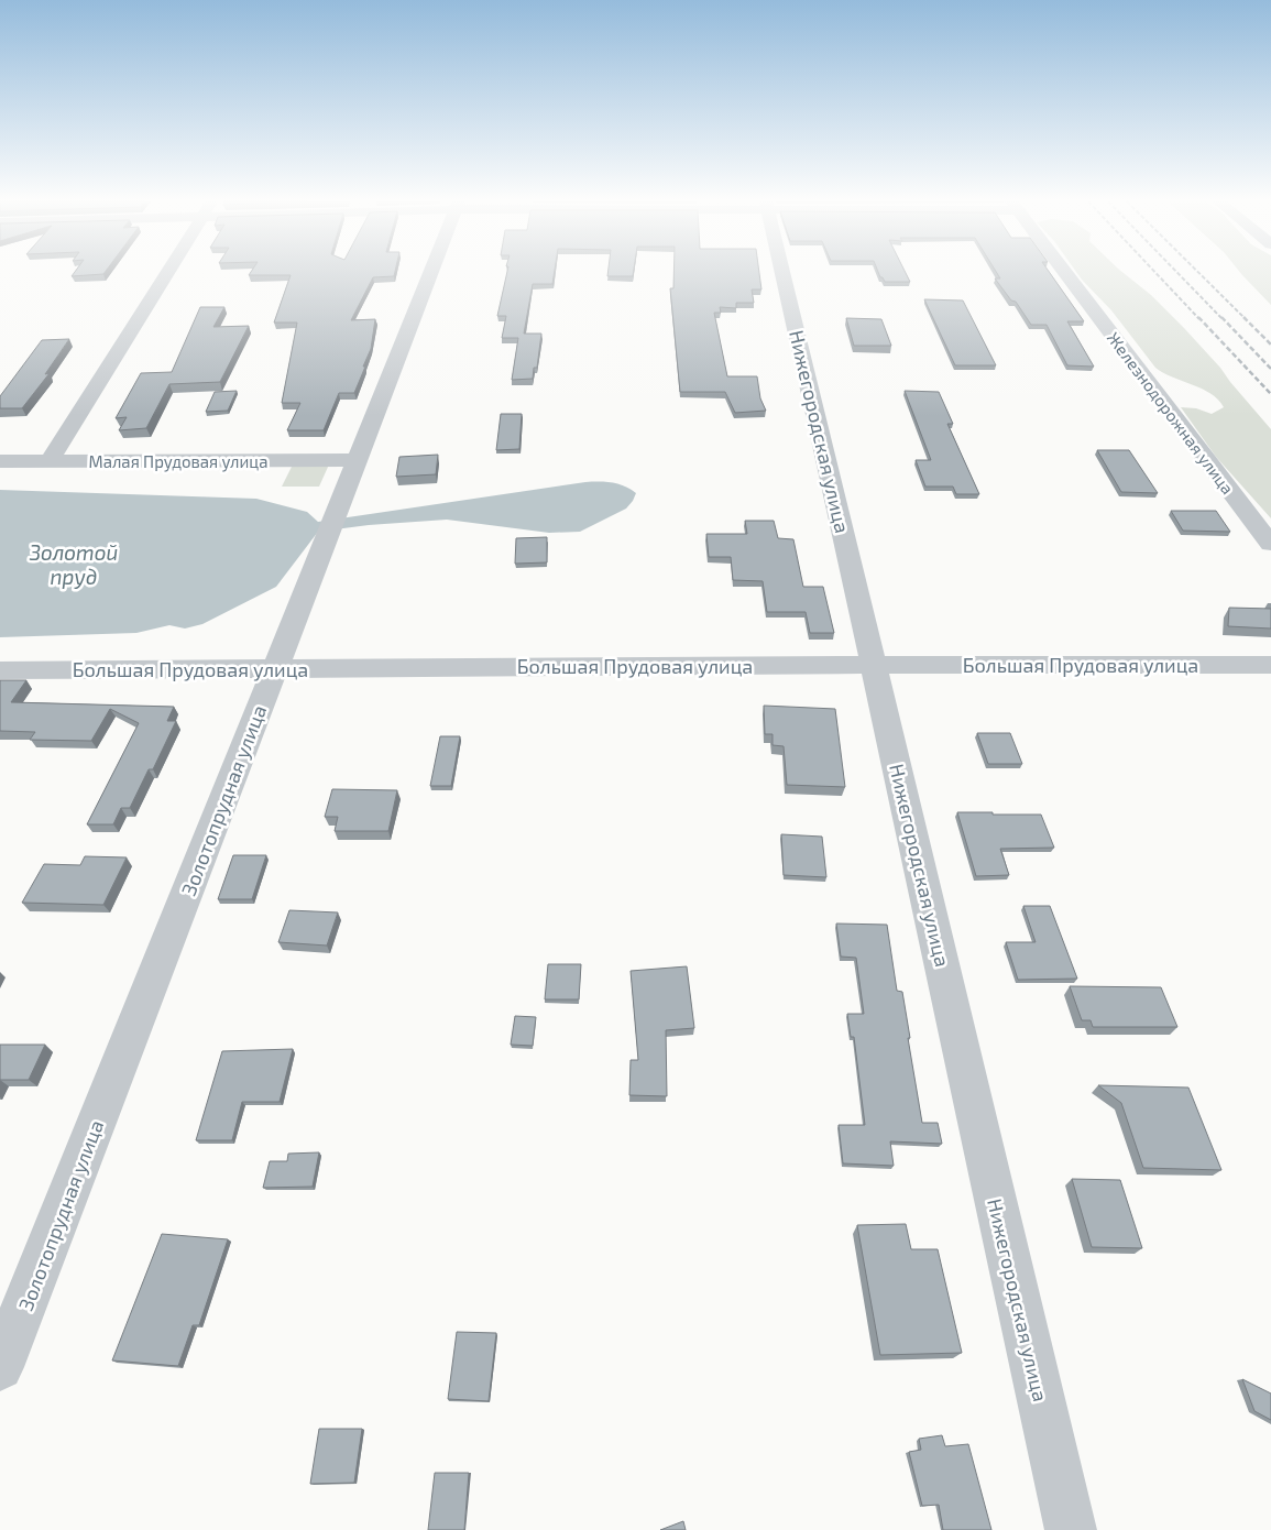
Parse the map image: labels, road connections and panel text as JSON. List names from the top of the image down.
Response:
{
  "streets": {
    "street": [
      "Железнодорожная улица",
      "Нижегородская улица",
      "Малая Прудовая улица",
      "Большая Прудовая улица",
      "Золотопрудная улица"
    ]
  },
  "crossings": [
    ["Нижегородская улица", "Большая Прудовая улица"],
    ["Малая Прудовая улица", "Золотопрудная улица"],
    ["Большая Прудовая улица", "Золотопрудная улица"]
  ],
  "water": ["Золотой пруд"]
}
